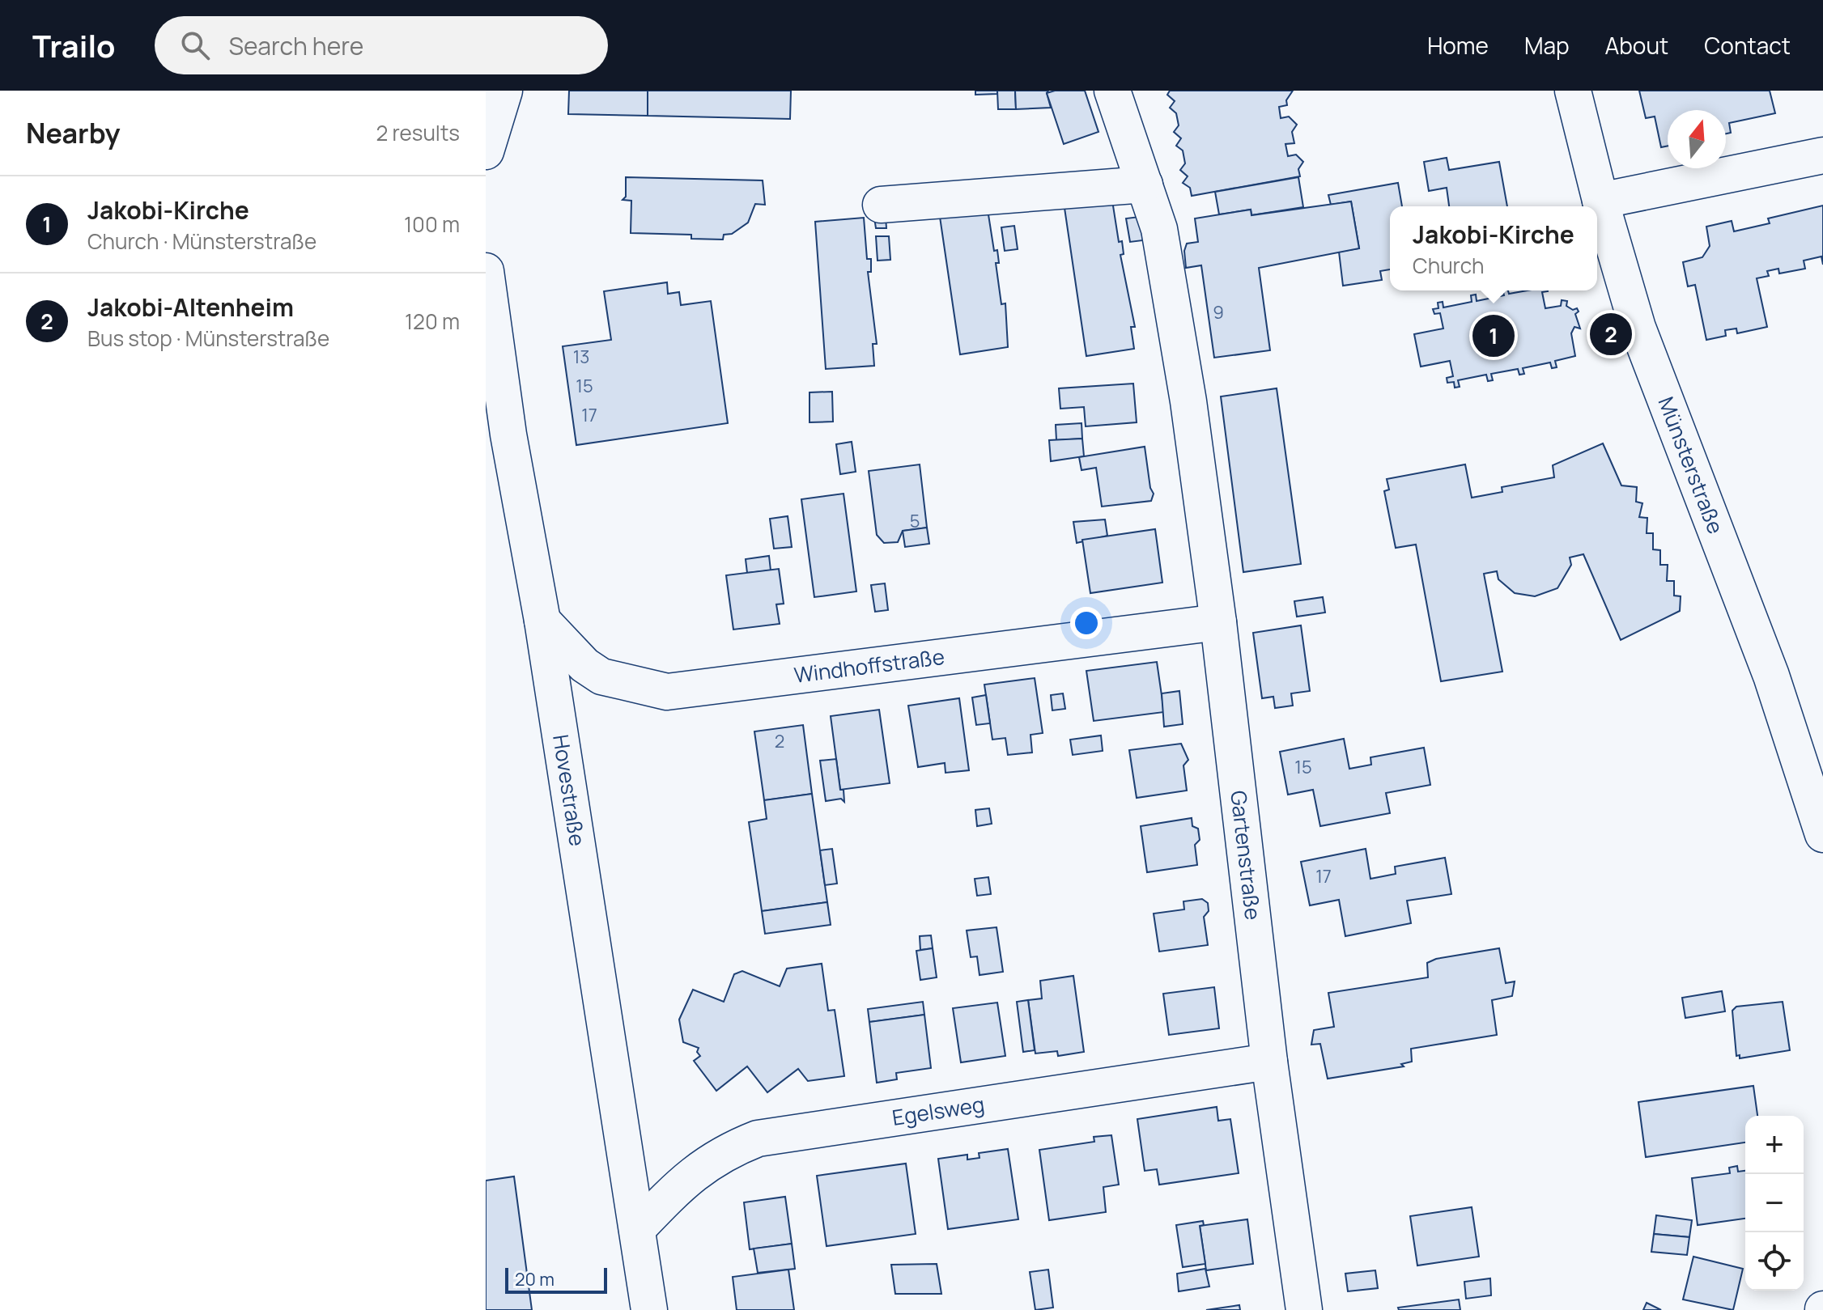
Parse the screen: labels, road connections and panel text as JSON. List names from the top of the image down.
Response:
{
  "streets": {
    "street": [
      "Münsterstraße",
      "Windhoffstraße",
      "Hovestraße",
      "Gartenstraße",
      "Egelsweg"
    ]
  },
  "crossings": [
    ["Windhoffstraße", "Hovestraße"],
    ["Windhoffstraße", "Gartenstraße"],
    ["Hovestraße", "Egelsweg"],
    ["Gartenstraße", "Egelsweg"]
  ],
  "house_numbers": [
    "9",
    "13",
    "15",
    "17",
    "5",
    "2",
    "15",
    "17"
  ],
  "scale_bar": "20 m",
  "north": "top",
  "page": {
    "header": "Trailo",
    "search": "Search here",
    "nav": [
      "Home",
      "Map",
      "About",
      "Contact"
    ],
    "heading": ["Nearby", "2 results"],
    "list": [
      {
        "mark": "1",
        "name": "Jakobi-Kirche",
        "note": "Church · Münsterstraße",
        "value": "100 m"
      },
      {
        "mark": "2",
        "name": "Jakobi-Altenheim",
        "note": "Bus stop · Münsterstraße",
        "value": "120 m"
      }
    ],
    "popup": ["Jakobi-Kirche", "Church"],
    "pins": ["2", "1"],
    "map_buttons": ["+", "−"],
    "scale": "20 m"
  }
}
